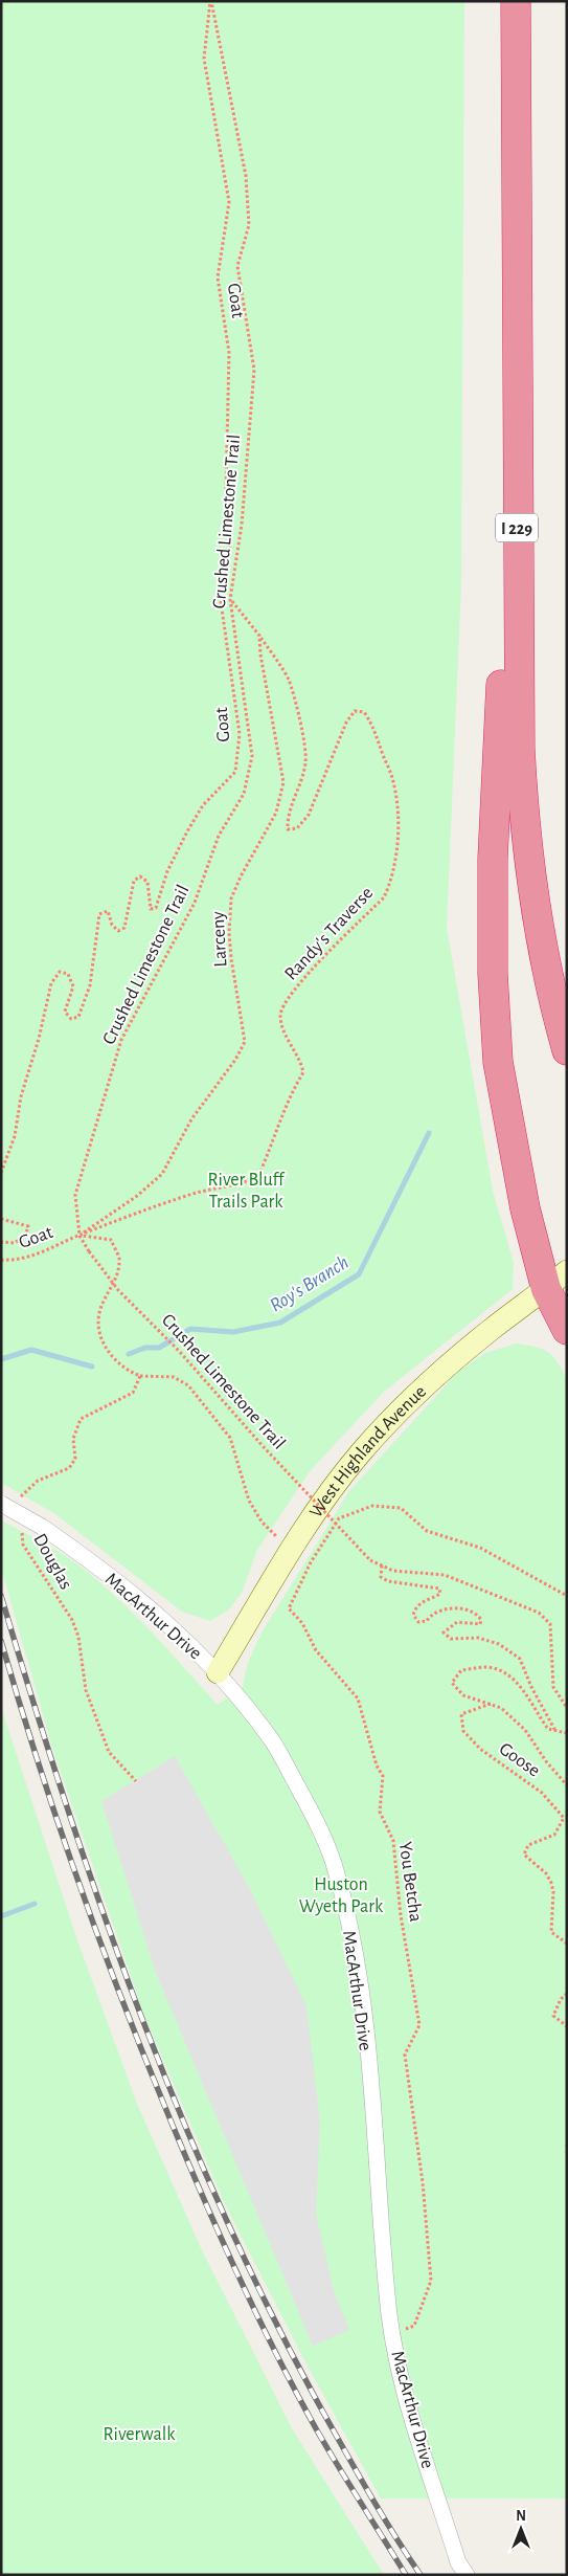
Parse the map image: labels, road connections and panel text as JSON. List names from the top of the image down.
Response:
{
  "streets": {
    "highway": ["I 229"],
    "street": ["West Highland Avenue", "MacArthur Drive"],
    "path": [
      "Goat",
      "Crushed Limestone Trail",
      "Randy's Traverse",
      "Larceny",
      "Douglas",
      "Goose",
      "You Betcha"
    ]
  },
  "crossings": [
    ["Goat", "Crushed Limestone Trail"],
    ["Goat", "Randy's Traverse"],
    ["Goat", "Larceny"],
    ["Crushed Limestone Trail", "Randy's Traverse"],
    ["Crushed Limestone Trail", "Larceny"],
    ["Randy's Traverse", "Larceny"],
    ["West Highland Avenue", "MacArthur Drive"],
    ["MacArthur Drive", "You Betcha"]
  ],
  "water": ["Roy's Branch"],
  "parks": ["River Bluff Trails Park", "Huston Wyeth Park", "Riverwalk"],
  "north": "top"
}
